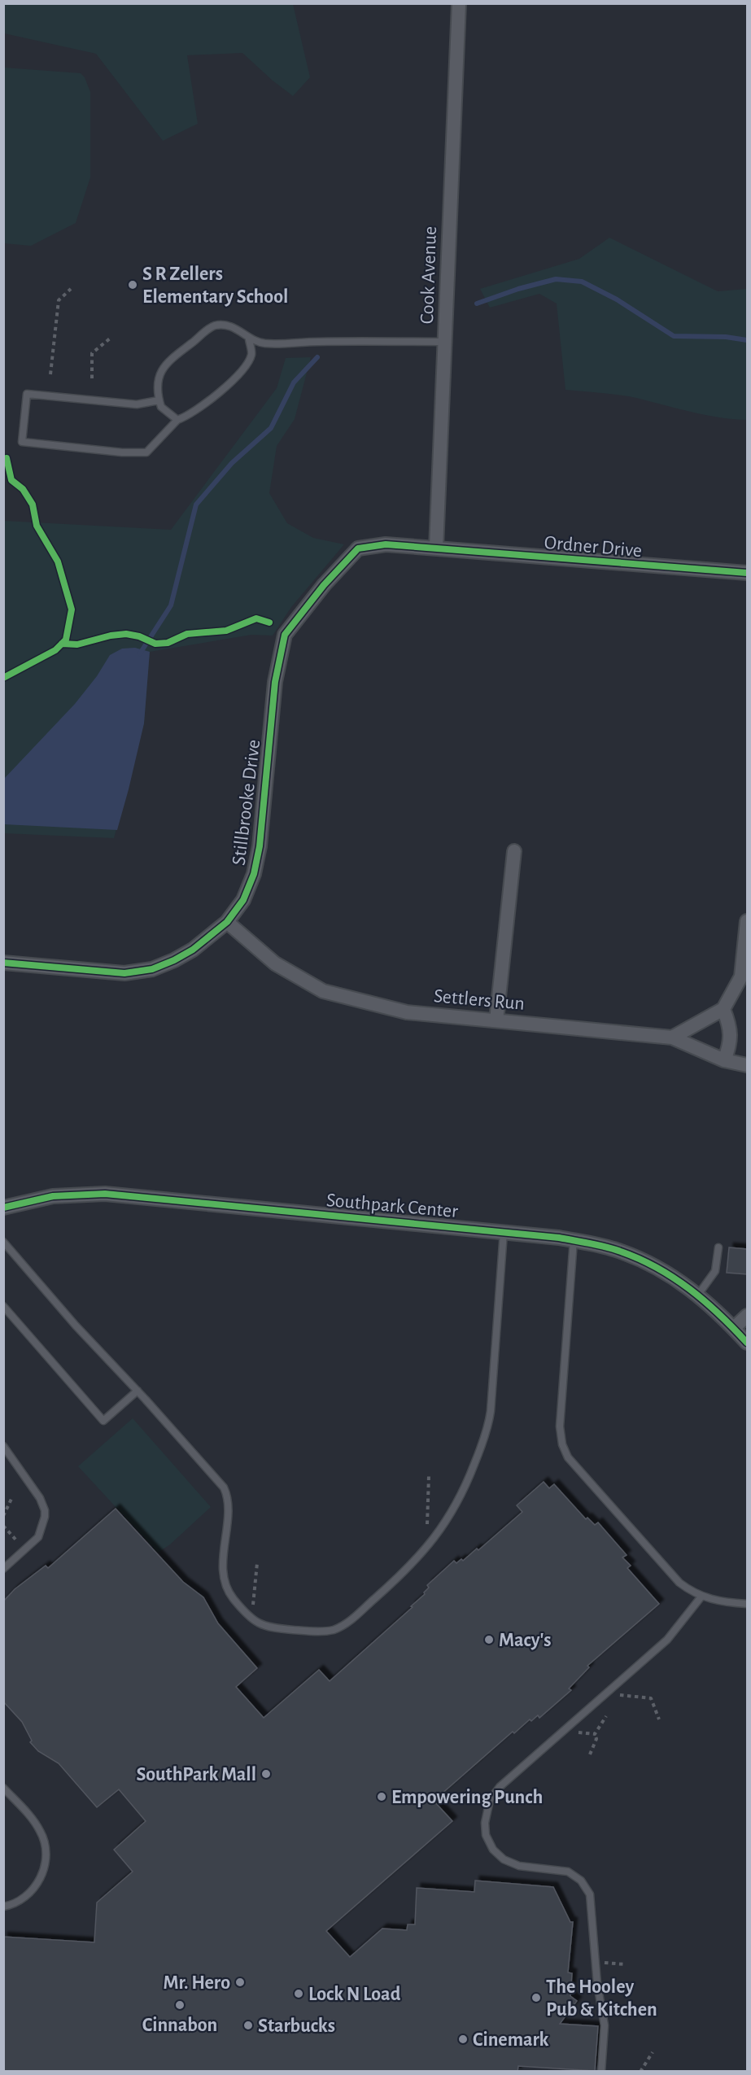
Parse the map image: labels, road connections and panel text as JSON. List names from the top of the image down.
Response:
{
  "streets": {
    "street": [
      "Cook Avenue",
      "Ordner Drive",
      "Stillbrooke Drive",
      "Settlers Run",
      "Southpark Center"
    ]
  },
  "crossings": [
    ["Cook Avenue", "Ordner Drive"],
    ["Cook Avenue", "Stillbrooke Drive"],
    ["Ordner Drive", "Stillbrooke Drive"],
    ["Stillbrooke Drive", "Settlers Run"]
  ],
  "places": [
    "S R Zellers Elementary School",
    "Macy's",
    "SouthPark Mall",
    "Empowering Punch",
    "Mr. Hero",
    "Lock N Load",
    "The Hooley Pub & Kitchen",
    "Cinnabon",
    "Starbucks",
    "Cinemark"
  ]
}
